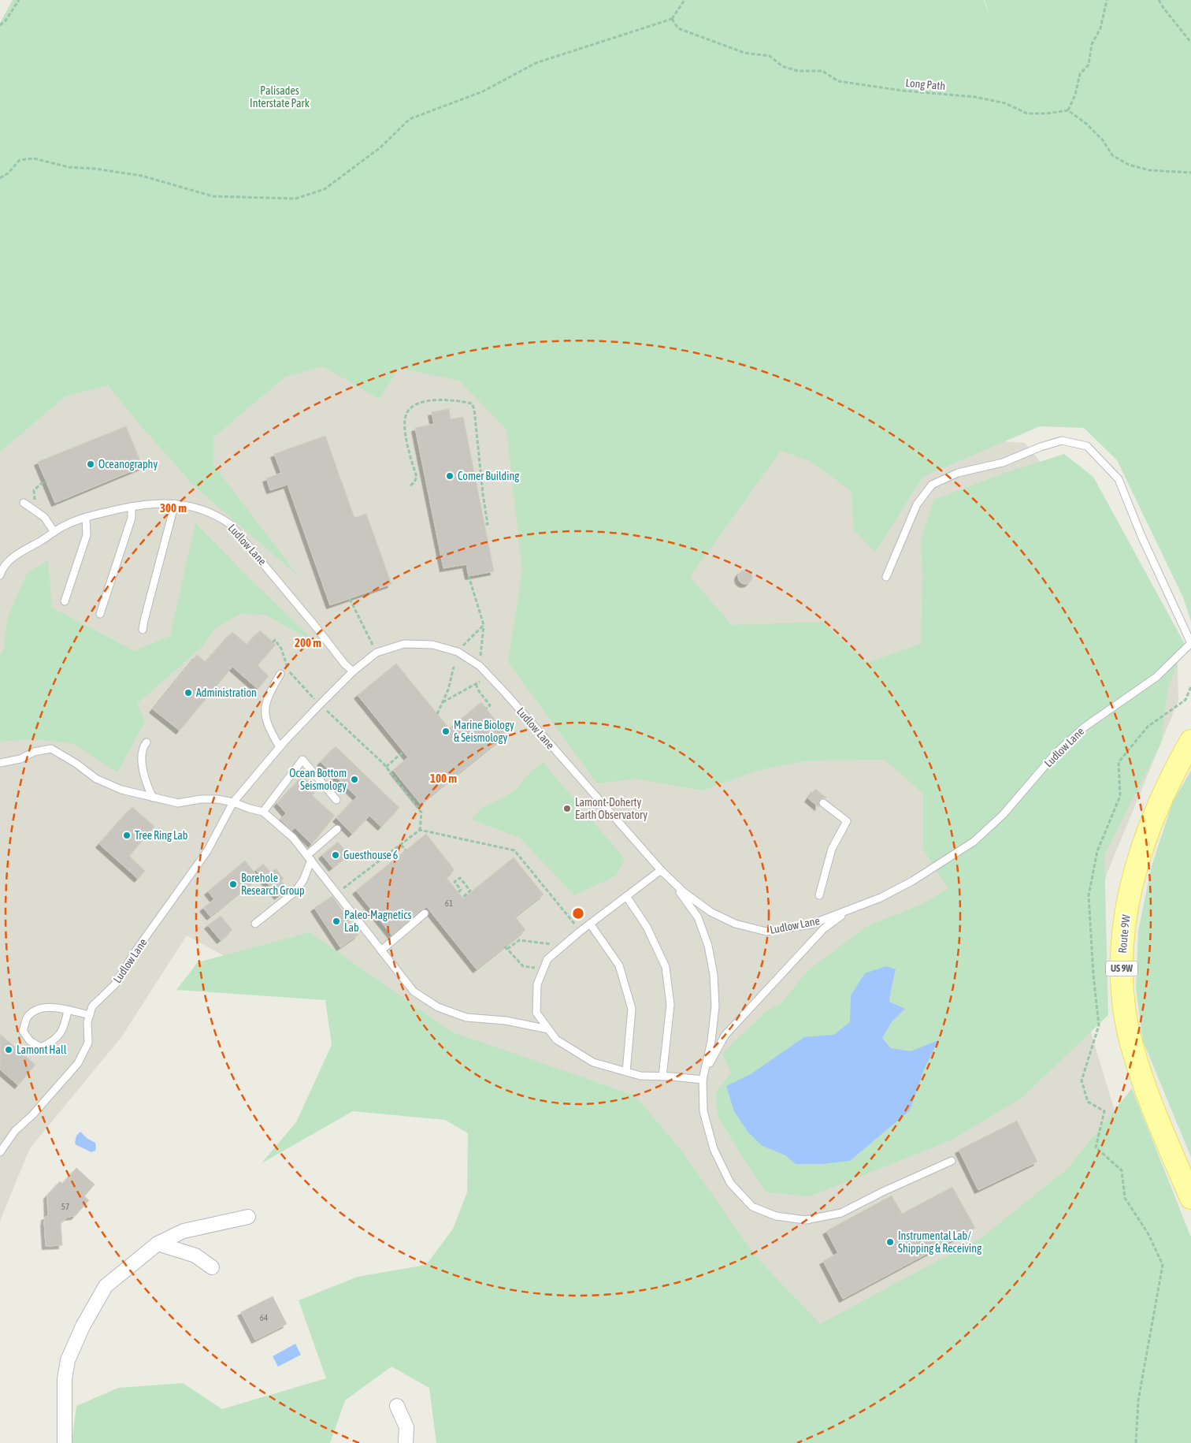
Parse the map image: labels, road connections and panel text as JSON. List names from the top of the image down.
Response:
{
  "streets": {
    "main road": ["Route 9W", "US 9W"],
    "lane": ["Ludlow Lane"],
    "path": ["Long Path"]
  },
  "parks": ["Palisades Interstate Park"],
  "places": [
    "Oceanography",
    "Comer Building",
    "Administration",
    "Marine Biology & Seismology",
    "Ocean Bottom Seismology",
    "Lamont-Doherty Earth Observatory",
    "Tree Ring Lab",
    "Guesthouse 6",
    "Borehole Research Group",
    "Paleo-Magnetics Lab",
    "Lamont Hall",
    "Instrumental Lab/ Shipping & Receiving"
  ],
  "house_numbers": ["61", "57", "64"],
  "rings": ["300 m", "200 m", "100 m"]
}
